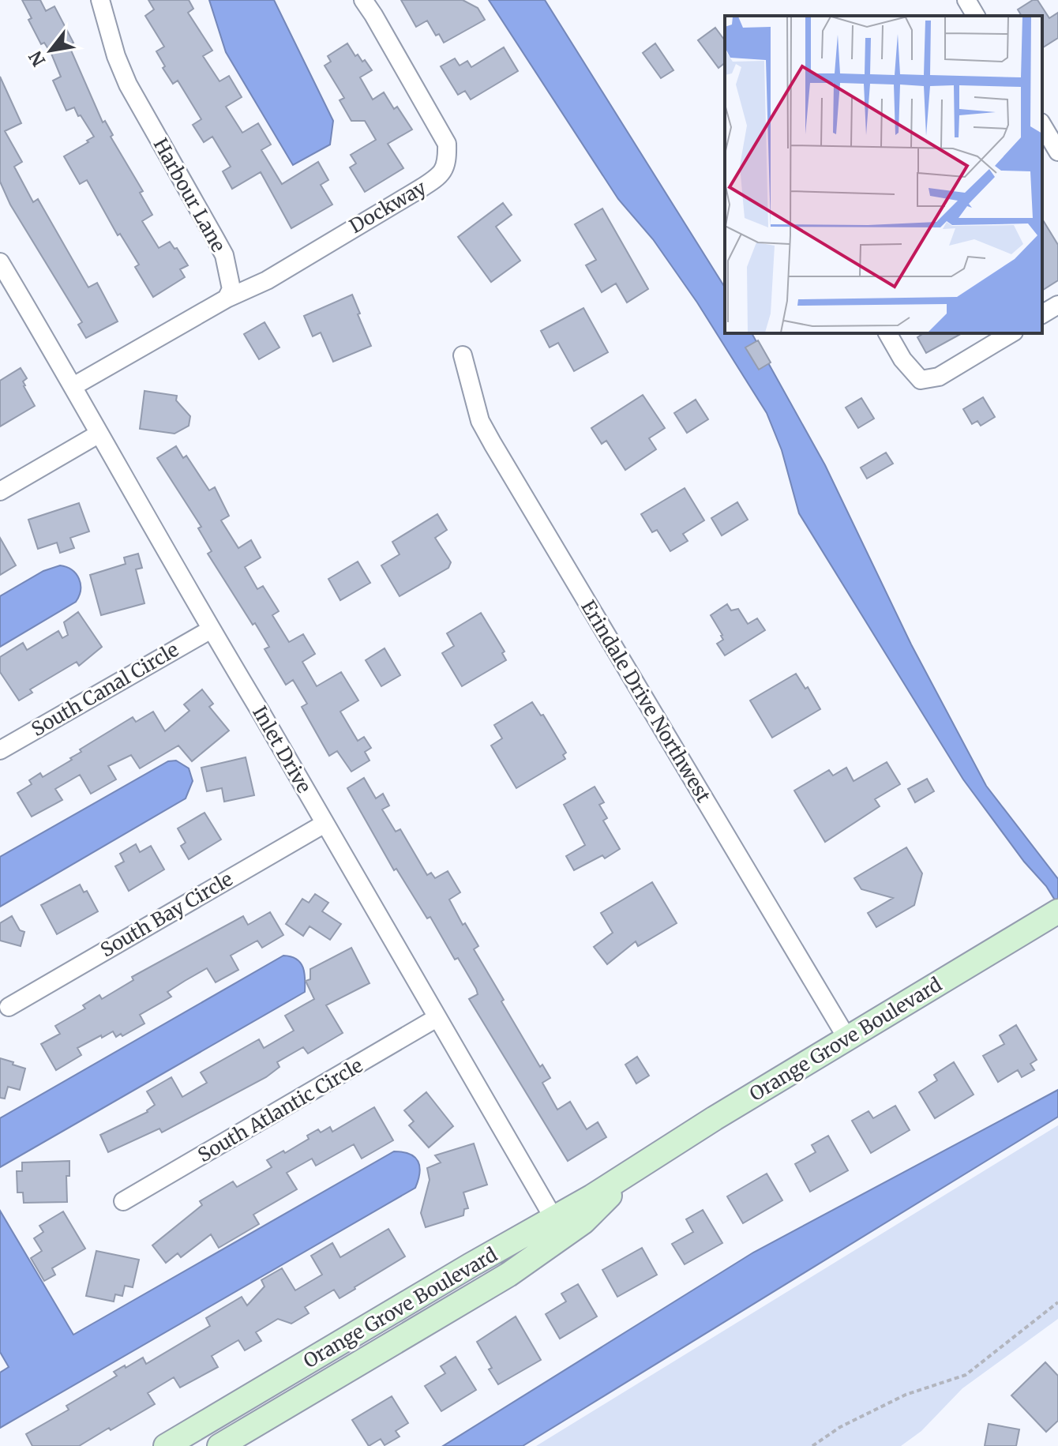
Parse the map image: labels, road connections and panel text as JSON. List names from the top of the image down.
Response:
{
  "streets": {
    "street": [
      "Harbour Lane",
      "Dockway",
      "South Canal Circle",
      "Erindale Drive Northwest",
      "Inlet Drive",
      "South Bay Circle",
      "Orange Grove Boulevard",
      "South Atlantic Circle"
    ]
  },
  "crossings": [
    ["Harbour Lane", "Dockway"],
    ["South Canal Circle", "Inlet Drive"],
    ["Erindale Drive Northwest", "Orange Grove Boulevard"],
    ["Inlet Drive", "South Bay Circle"],
    ["Inlet Drive", "Orange Grove Boulevard"],
    ["Inlet Drive", "South Atlantic Circle"]
  ],
  "north": "bottom left"
}
